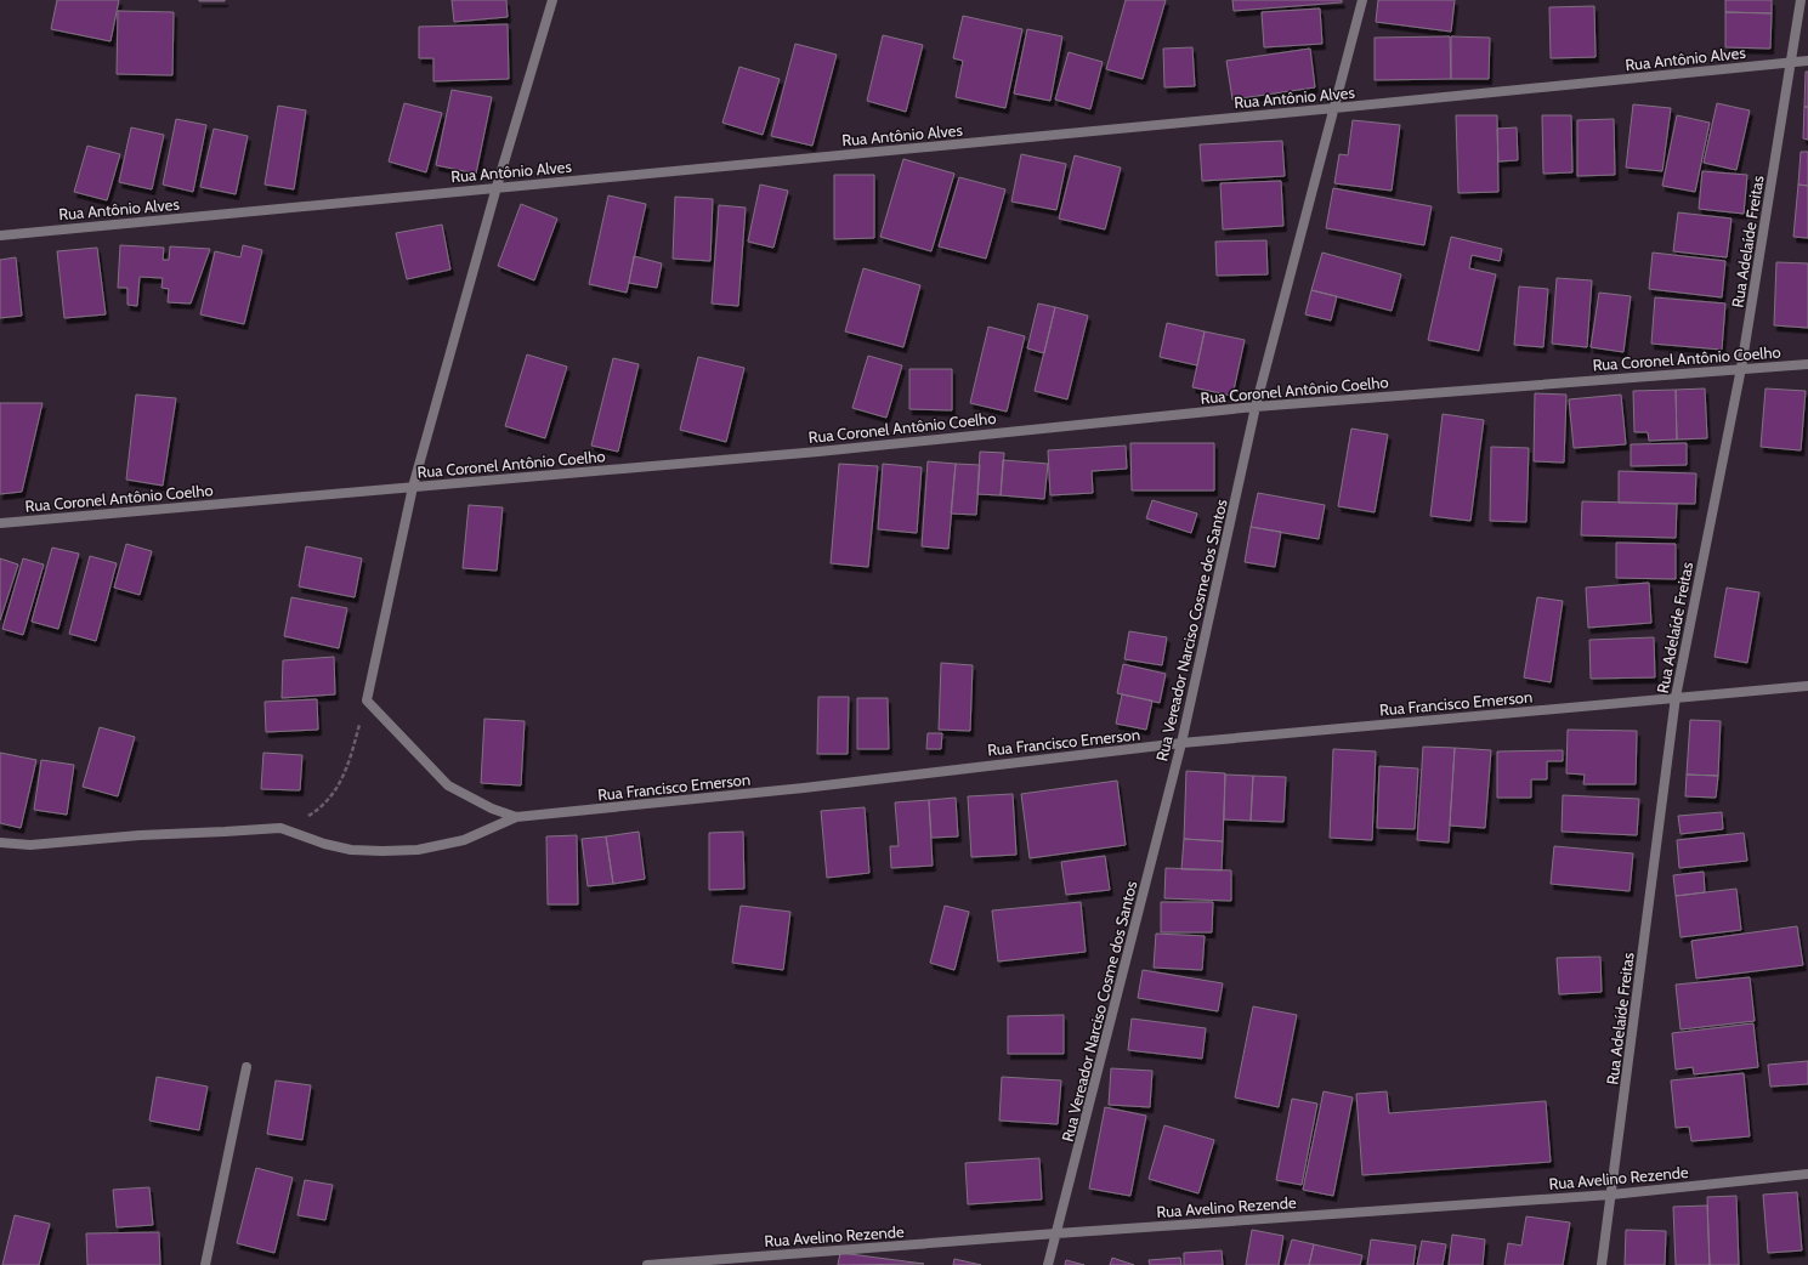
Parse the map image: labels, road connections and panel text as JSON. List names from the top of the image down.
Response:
{
  "streets": {
    "street": [
      "Rua Antônio Alves",
      "Rua Adelaíde Freitas",
      "Rua Coronel Antônio Coelho",
      "Rua Vereador Narciso Cosme dos Santos",
      "Rua Francisco Emerson",
      "Rua Avelino Rezende"
    ]
  },
  "crossings": [
    ["Rua Antônio Alves", "Rua Adelaíde Freitas"],
    ["Rua Antônio Alves", "Rua Vereador Narciso Cosme dos Santos"],
    ["Rua Adelaíde Freitas", "Rua Coronel Antônio Coelho"],
    ["Rua Adelaíde Freitas", "Rua Francisco Emerson"],
    ["Rua Adelaíde Freitas", "Rua Avelino Rezende"],
    ["Rua Coronel Antônio Coelho", "Rua Vereador Narciso Cosme dos Santos"],
    ["Rua Vereador Narciso Cosme dos Santos", "Rua Francisco Emerson"],
    ["Rua Vereador Narciso Cosme dos Santos", "Rua Avelino Rezende"]
  ]
}
